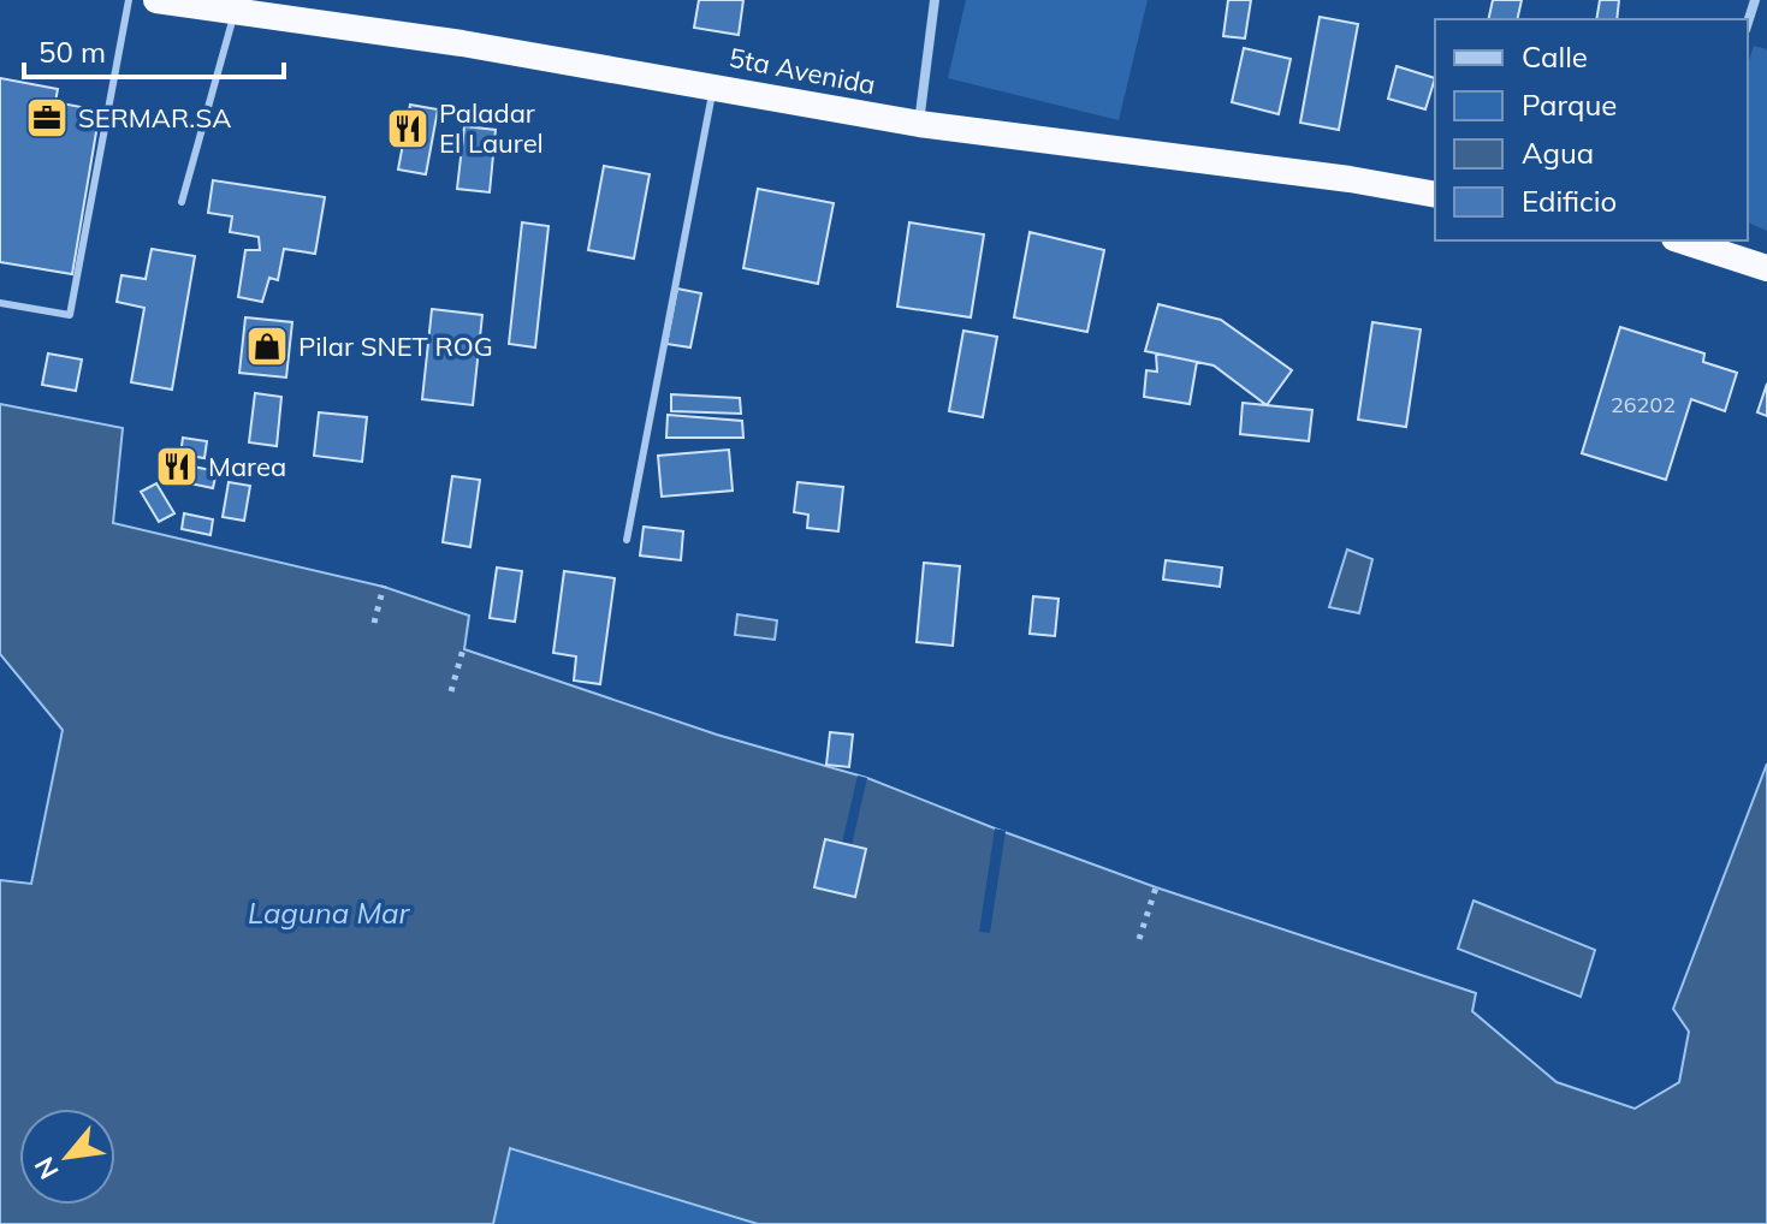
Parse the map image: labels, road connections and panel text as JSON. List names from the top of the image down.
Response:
{
  "streets": {
    "highway": ["5ta Avenida"]
  },
  "water": ["Laguna Mar"],
  "places": {
    "office": ["SERMAR.SA"],
    "restaurant": ["Paladar El Laurel", "Marea"],
    "shop": ["Pilar SNET ROG"]
  },
  "house_numbers": ["26202"],
  "legend": [
    "Calle",
    "Parque",
    "Agua",
    "Edificio"
  ],
  "scale_bar": "50 m",
  "north": "bottom left"
}
